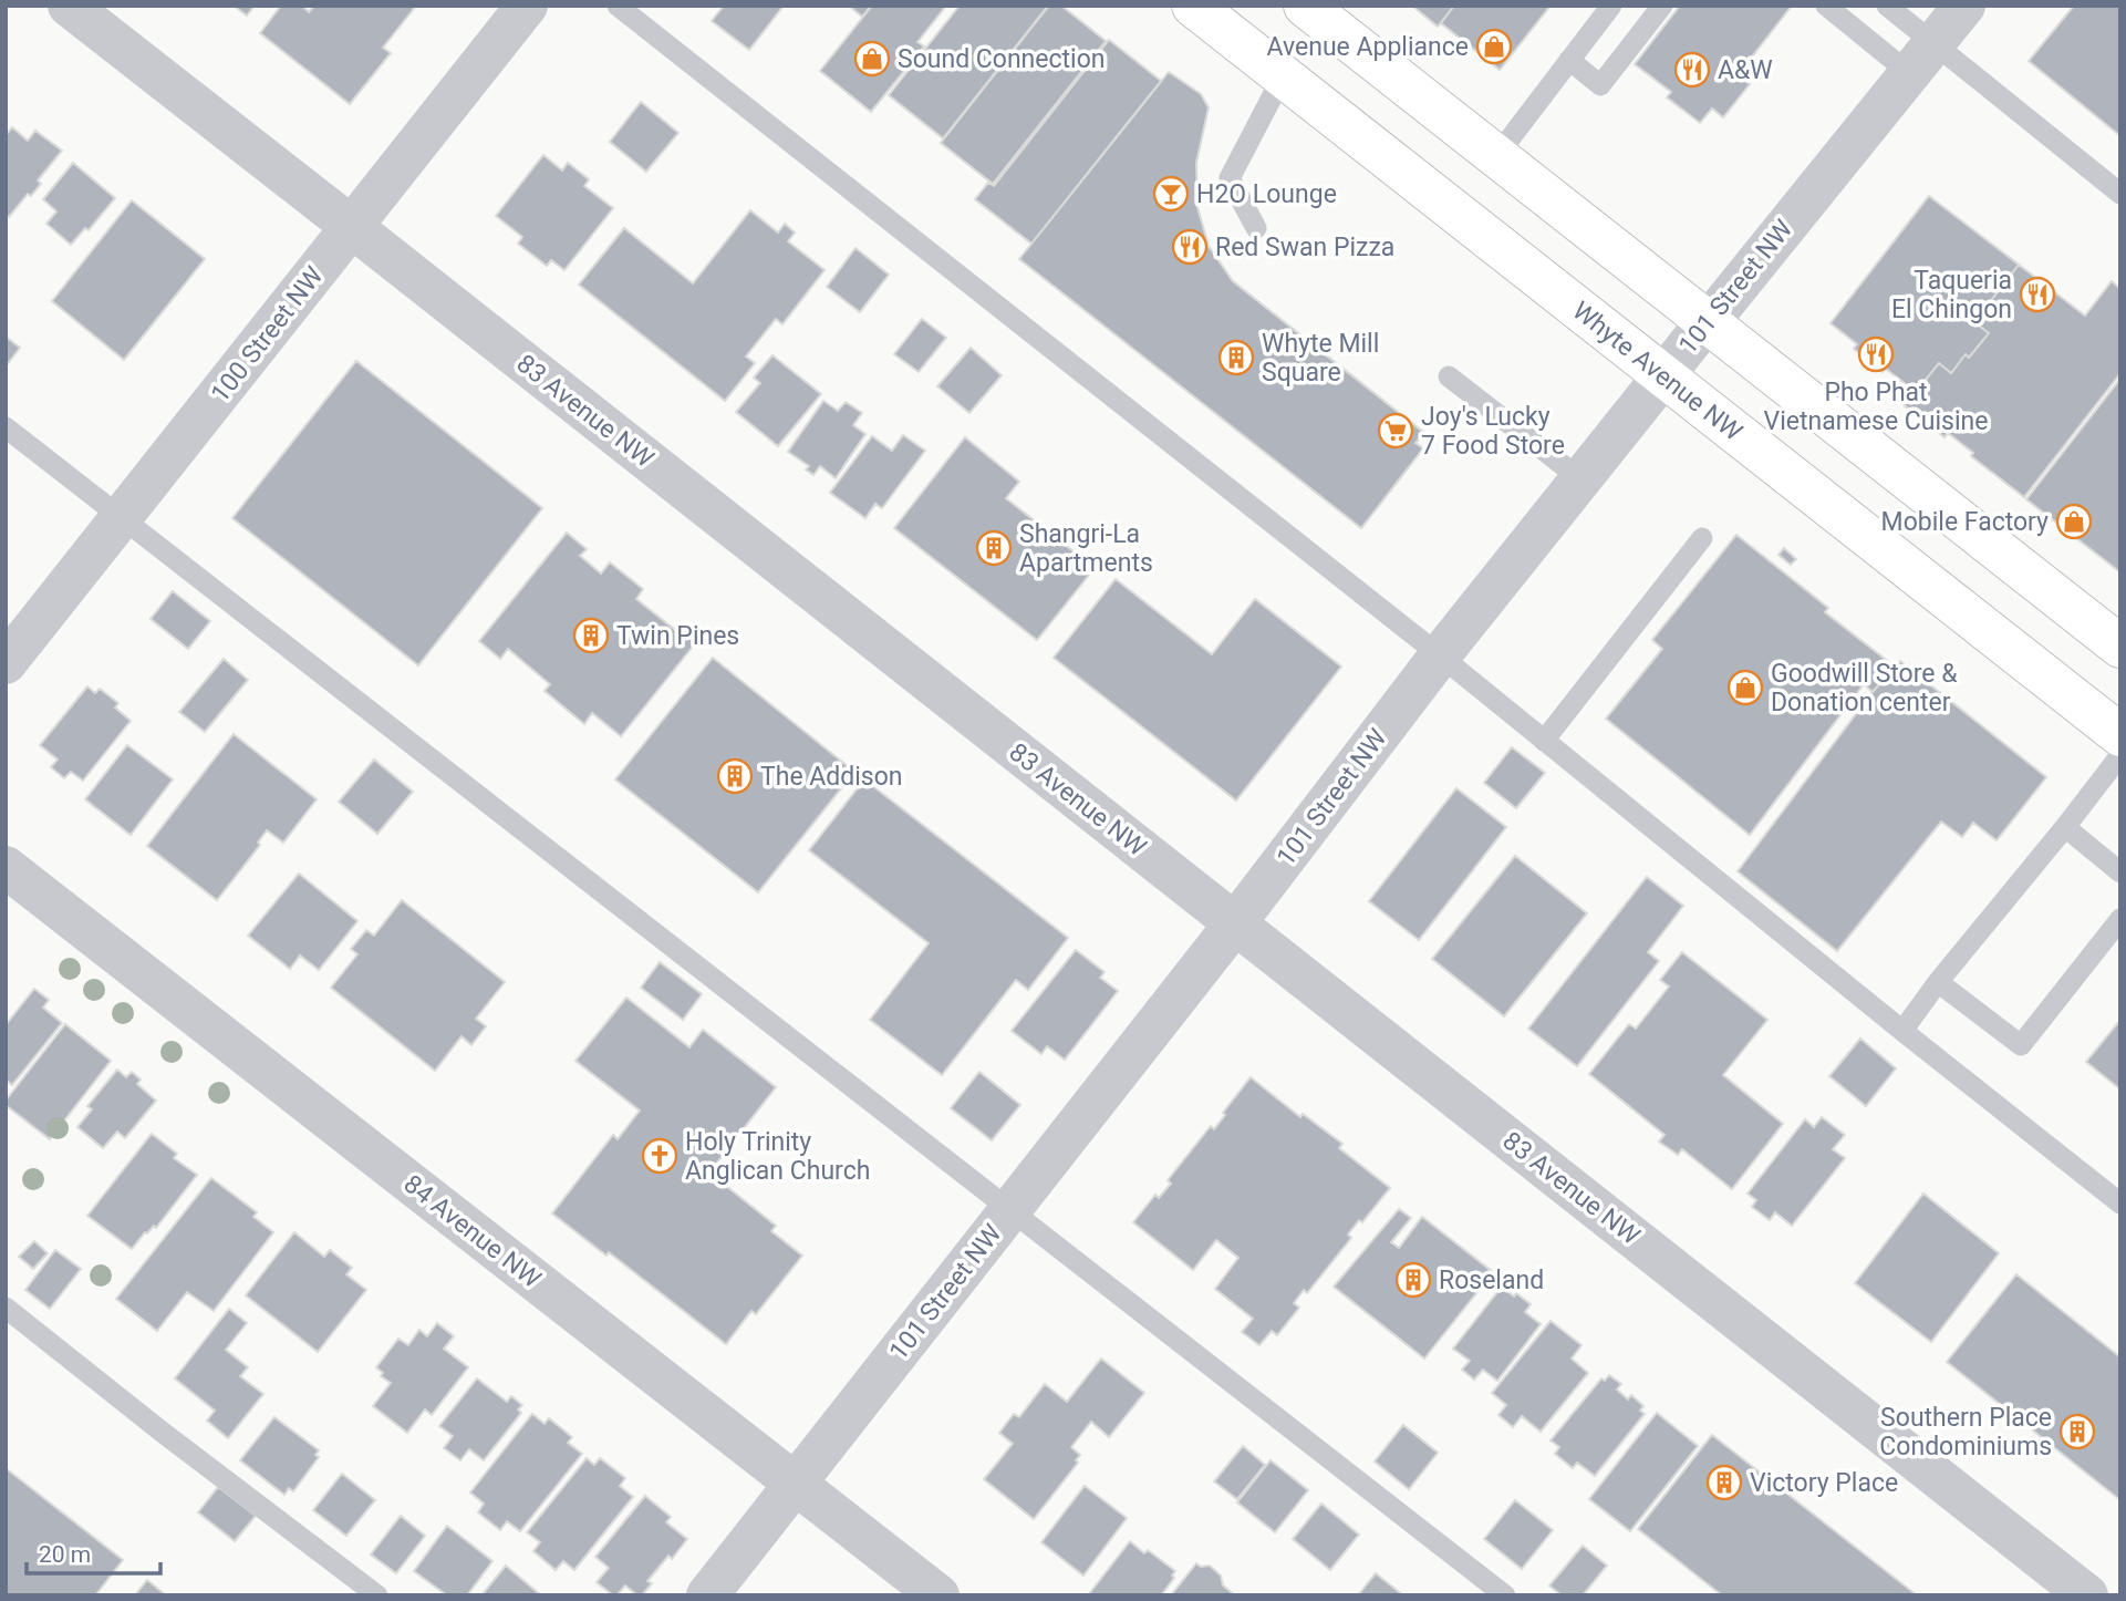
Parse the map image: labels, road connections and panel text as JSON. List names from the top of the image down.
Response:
{
  "streets": {
    "main road": ["Whyte Avenue NW"],
    "street": [
      "101 Street NW",
      "100 Street NW",
      "83 Avenue NW",
      "84 Avenue NW"
    ]
  },
  "crossings": [
    ["101 Street NW", "Whyte Avenue NW"],
    ["101 Street NW", "83 Avenue NW"],
    ["101 Street NW", "84 Avenue NW"],
    ["100 Street NW", "83 Avenue NW"]
  ],
  "places": {
    "shop": [
      "Avenue Appliance",
      "Sound Connection",
      "Mobile Factory",
      "Goodwill Store & Donation center"
    ],
    "restaurant": [
      "A&W",
      "Red Swan Pizza",
      "Taqueria El Chingon",
      "Pho Phat Vietnamese Cuisine"
    ],
    "bar": ["H2O Lounge"],
    "building": [
      "Whyte Mill Square",
      "Shangri-La Apartments",
      "Twin Pines",
      "The Addison",
      "Roseland",
      "Southern Place Condominiums",
      "Victory Place"
    ],
    "supermarket": ["Joy's Lucky 7 Food Store"],
    "church": ["Holy Trinity Anglican Church"]
  },
  "scale_bar": "20 m"
}
